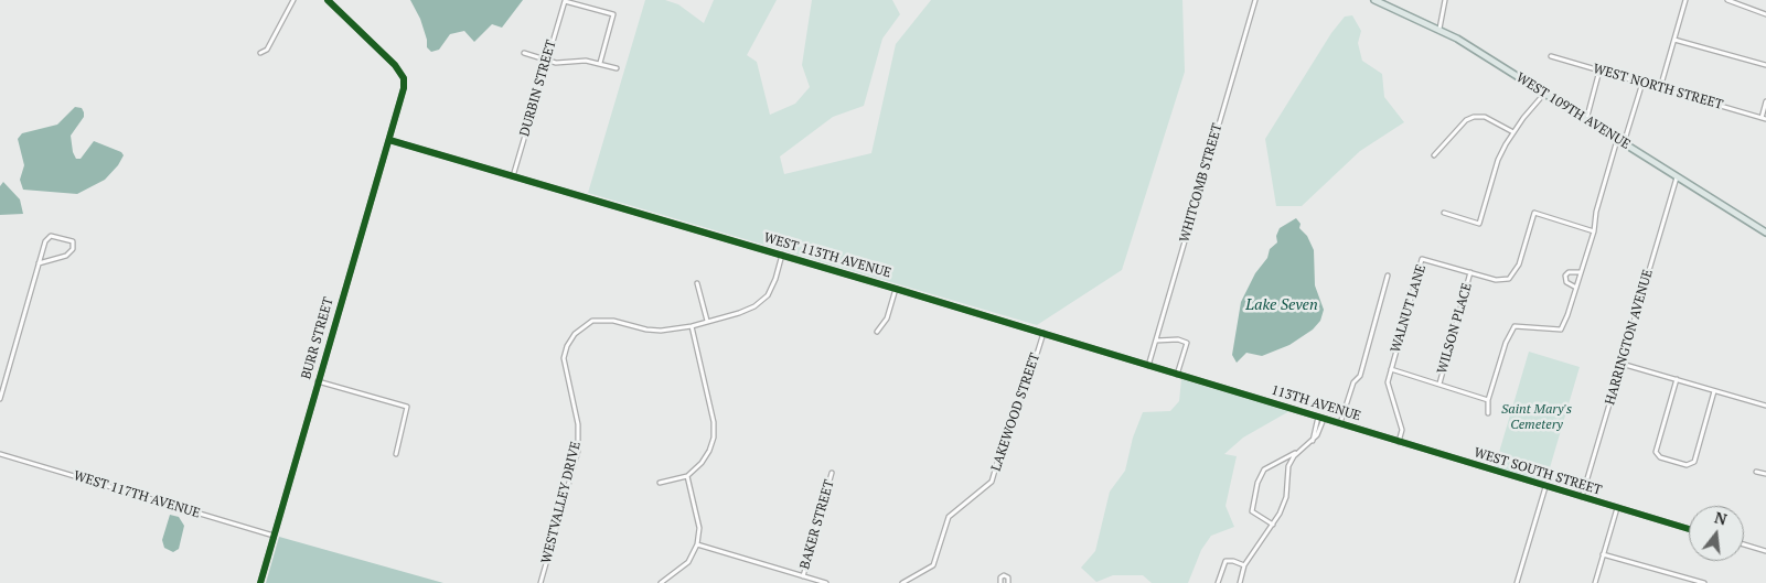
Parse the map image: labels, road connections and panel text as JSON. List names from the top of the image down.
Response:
{
  "streets": {
    "main road": ["WEST 109TH AVENUE"],
    "street": [
      "WEST NORTH STREET",
      "DURBIN STREET",
      "WHITCOMB STREET",
      "WEST 113TH AVENUE",
      "WALNUT LANE",
      "WILSON PLACE",
      "HARRINGTON AVENUE",
      "BURR STREET",
      "113TH AVENUE",
      "LAKEWOOD STREET",
      "WEST SOUTH STREET",
      "WEST 117TH AVENUE",
      "WESTVALLEY DRIVE",
      "BAKER STREET"
    ]
  },
  "crossings": [
    ["DURBIN STREET", "WEST 113TH AVENUE"],
    ["WEST 109TH AVENUE", "HARRINGTON AVENUE"],
    ["WHITCOMB STREET", "WEST 113TH AVENUE"],
    ["WEST 113TH AVENUE", "BURR STREET"],
    ["WEST 113TH AVENUE", "113TH AVENUE"],
    ["WEST 113TH AVENUE", "LAKEWOOD STREET"],
    ["WEST 113TH AVENUE", "WESTVALLEY DRIVE"],
    ["WALNUT LANE", "WILSON PLACE"],
    ["WALNUT LANE", "WEST SOUTH STREET"],
    ["HARRINGTON AVENUE", "WEST SOUTH STREET"],
    ["BURR STREET", "WEST 117TH AVENUE"],
    ["113TH AVENUE", "WEST SOUTH STREET"]
  ],
  "water": ["Lake Seven"],
  "parks": ["Saint Mary's Cemetery"],
  "north": "top"
}
